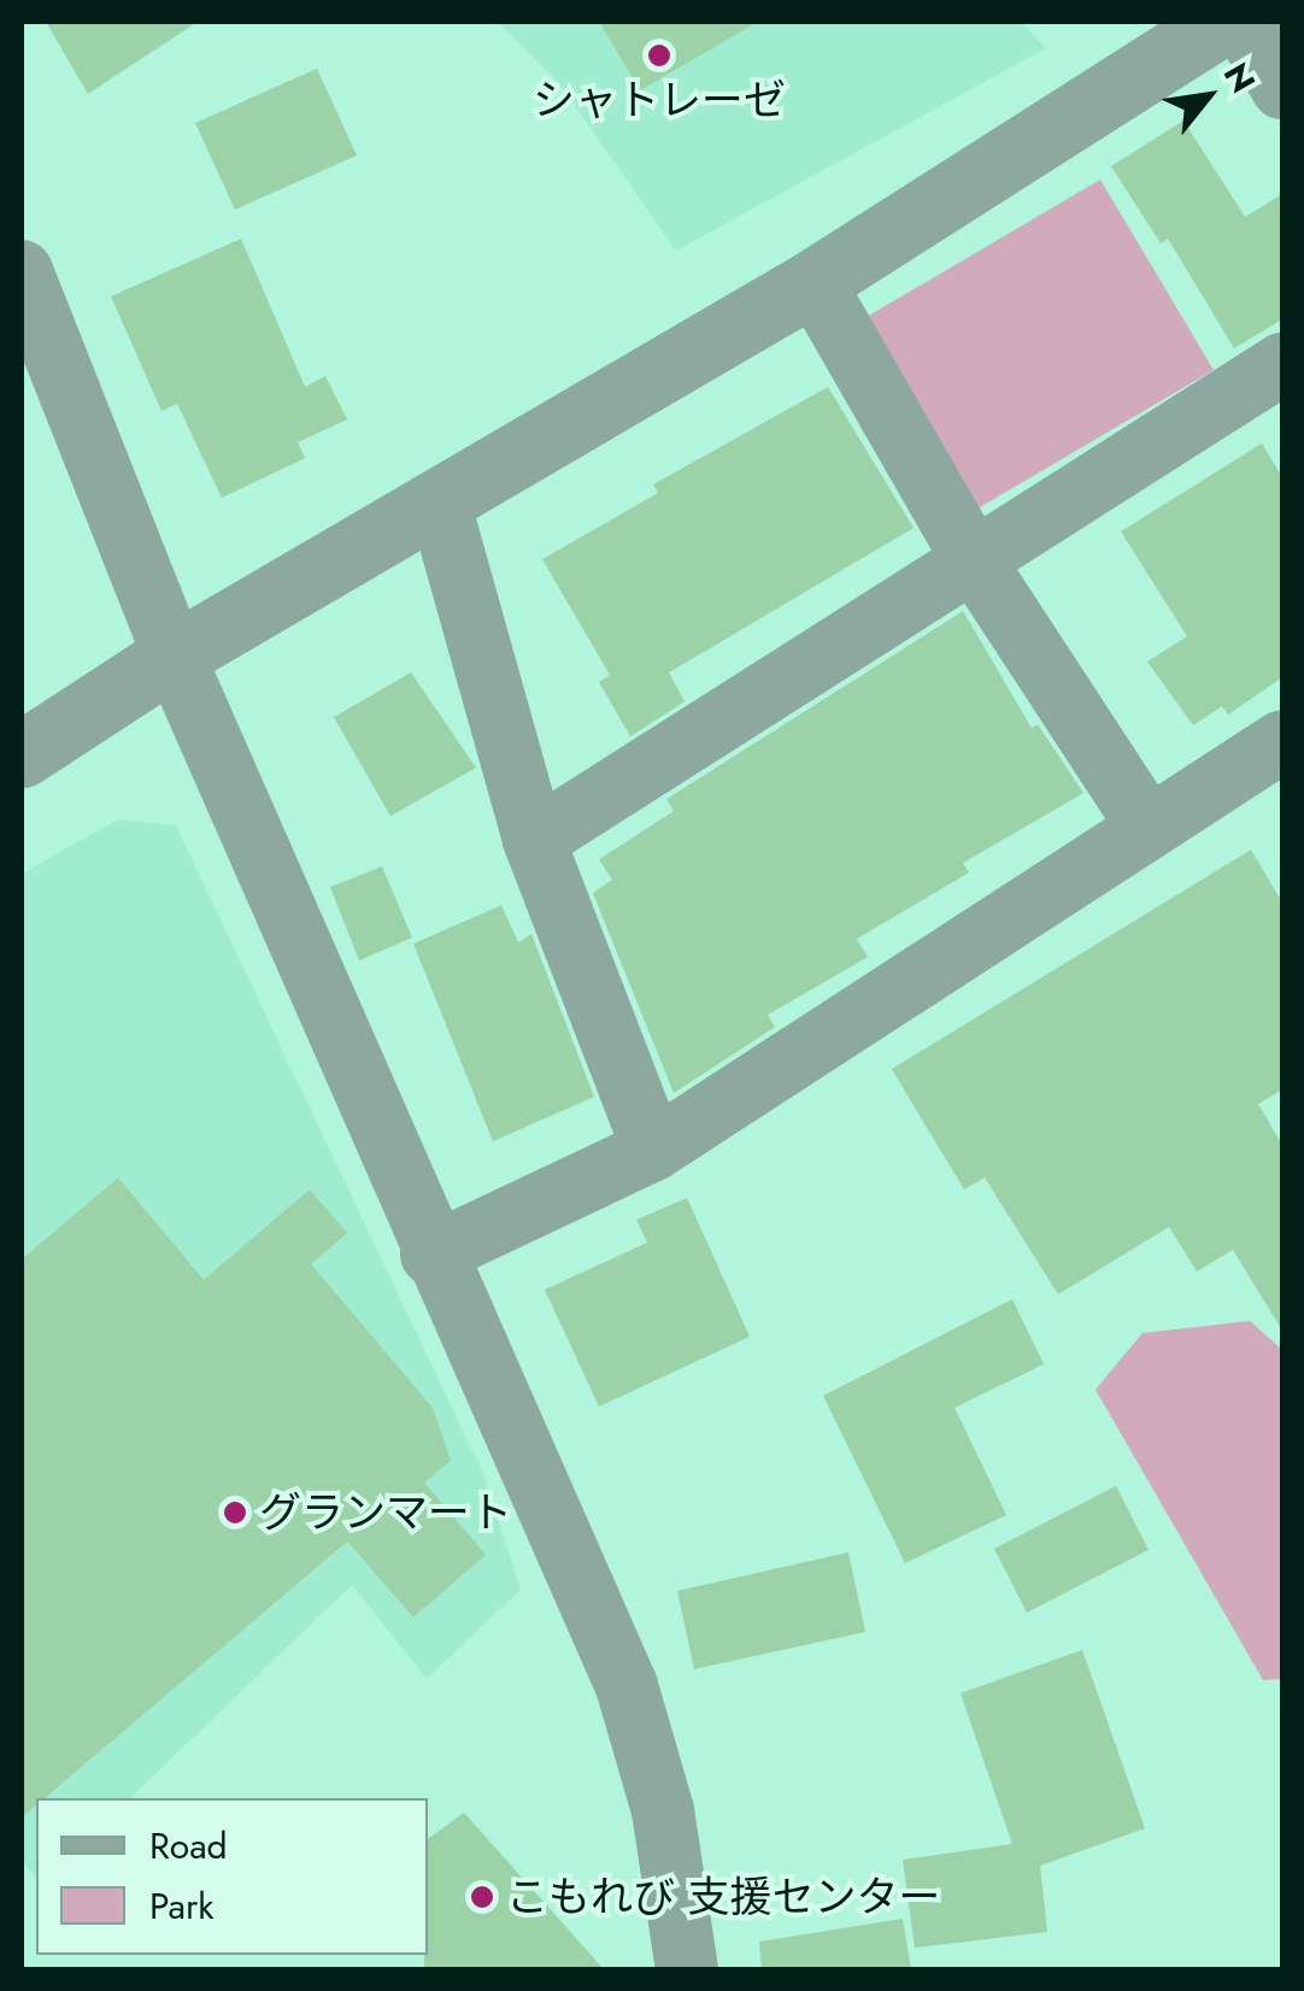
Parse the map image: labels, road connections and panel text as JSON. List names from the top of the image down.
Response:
{
  "places": ["シャトレーゼ", "グランマート", "こもれび 支援センター"],
  "legend": ["Road", "Park"],
  "north": "top right"
}
